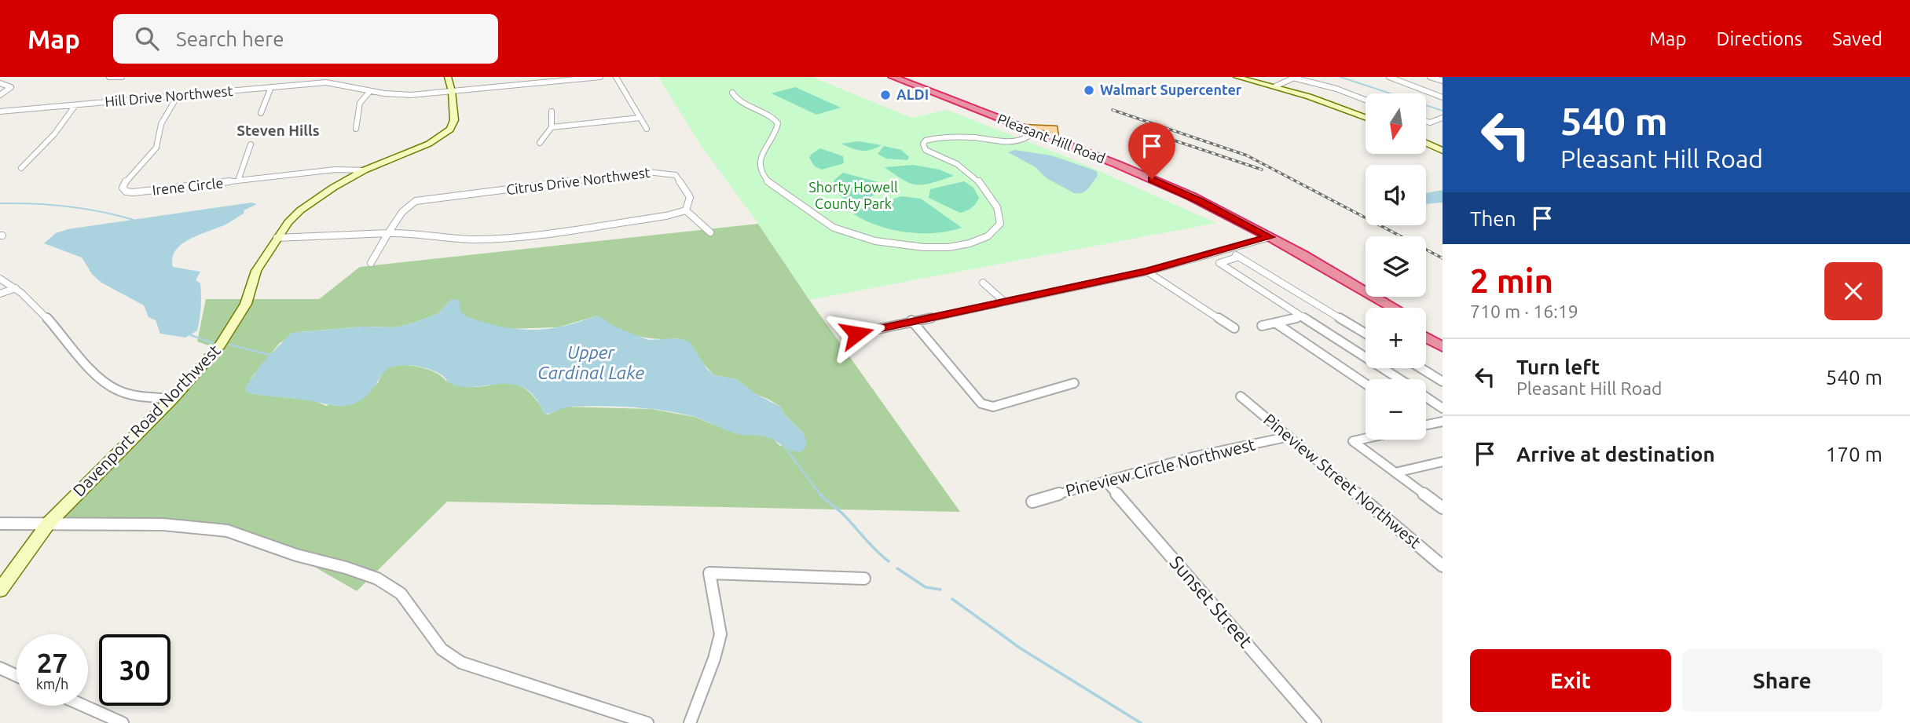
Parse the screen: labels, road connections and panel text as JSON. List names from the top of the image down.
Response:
{
  "streets": {
    "highway": ["Pleasant Hill Road"],
    "street": [
      "Hill Drive Northwest",
      "Citrus Drive Northwest",
      "Irene Circle",
      "Davenport Road Northwest",
      "Pineview Circle Northwest",
      "Pineview Street Northwest",
      "Sunset Street"
    ]
  },
  "crossings": [
    ["Hill Drive Northwest", "Irene Circle"],
    ["Hill Drive Northwest", "Davenport Road Northwest"],
    ["Irene Circle", "Davenport Road Northwest"],
    ["Pineview Circle Northwest", "Pineview Street Northwest"],
    ["Pineview Circle Northwest", "Sunset Street"]
  ],
  "districts": ["Steven Hills"],
  "water": ["Upper Cardinal Lake"],
  "parks": ["Shorty Howell County Park"],
  "places": ["Walmart Supercenter", "ALDI"],
  "north": "bottom",
  "page": {
    "header": "Map",
    "search": "Search here",
    "nav": ["Map", "Directions", "Saved"],
    "turn": ["540 m", "Pleasant Hill Road"],
    "map_buttons": ["+", "−"],
    "then": "Then",
    "heading": ["2 min", "710 m · 16:19"],
    "list": [
      {
        "name": "Turn left",
        "note": "Pleasant Hill Road",
        "value": "540 m"
      },
      {
        "name": "Arrive at destination",
        "value": "170 m"
      }
    ],
    "speed": "27 km/h",
    "limit": "30",
    "buttons": ["Exit", "Share"]
  }
}
